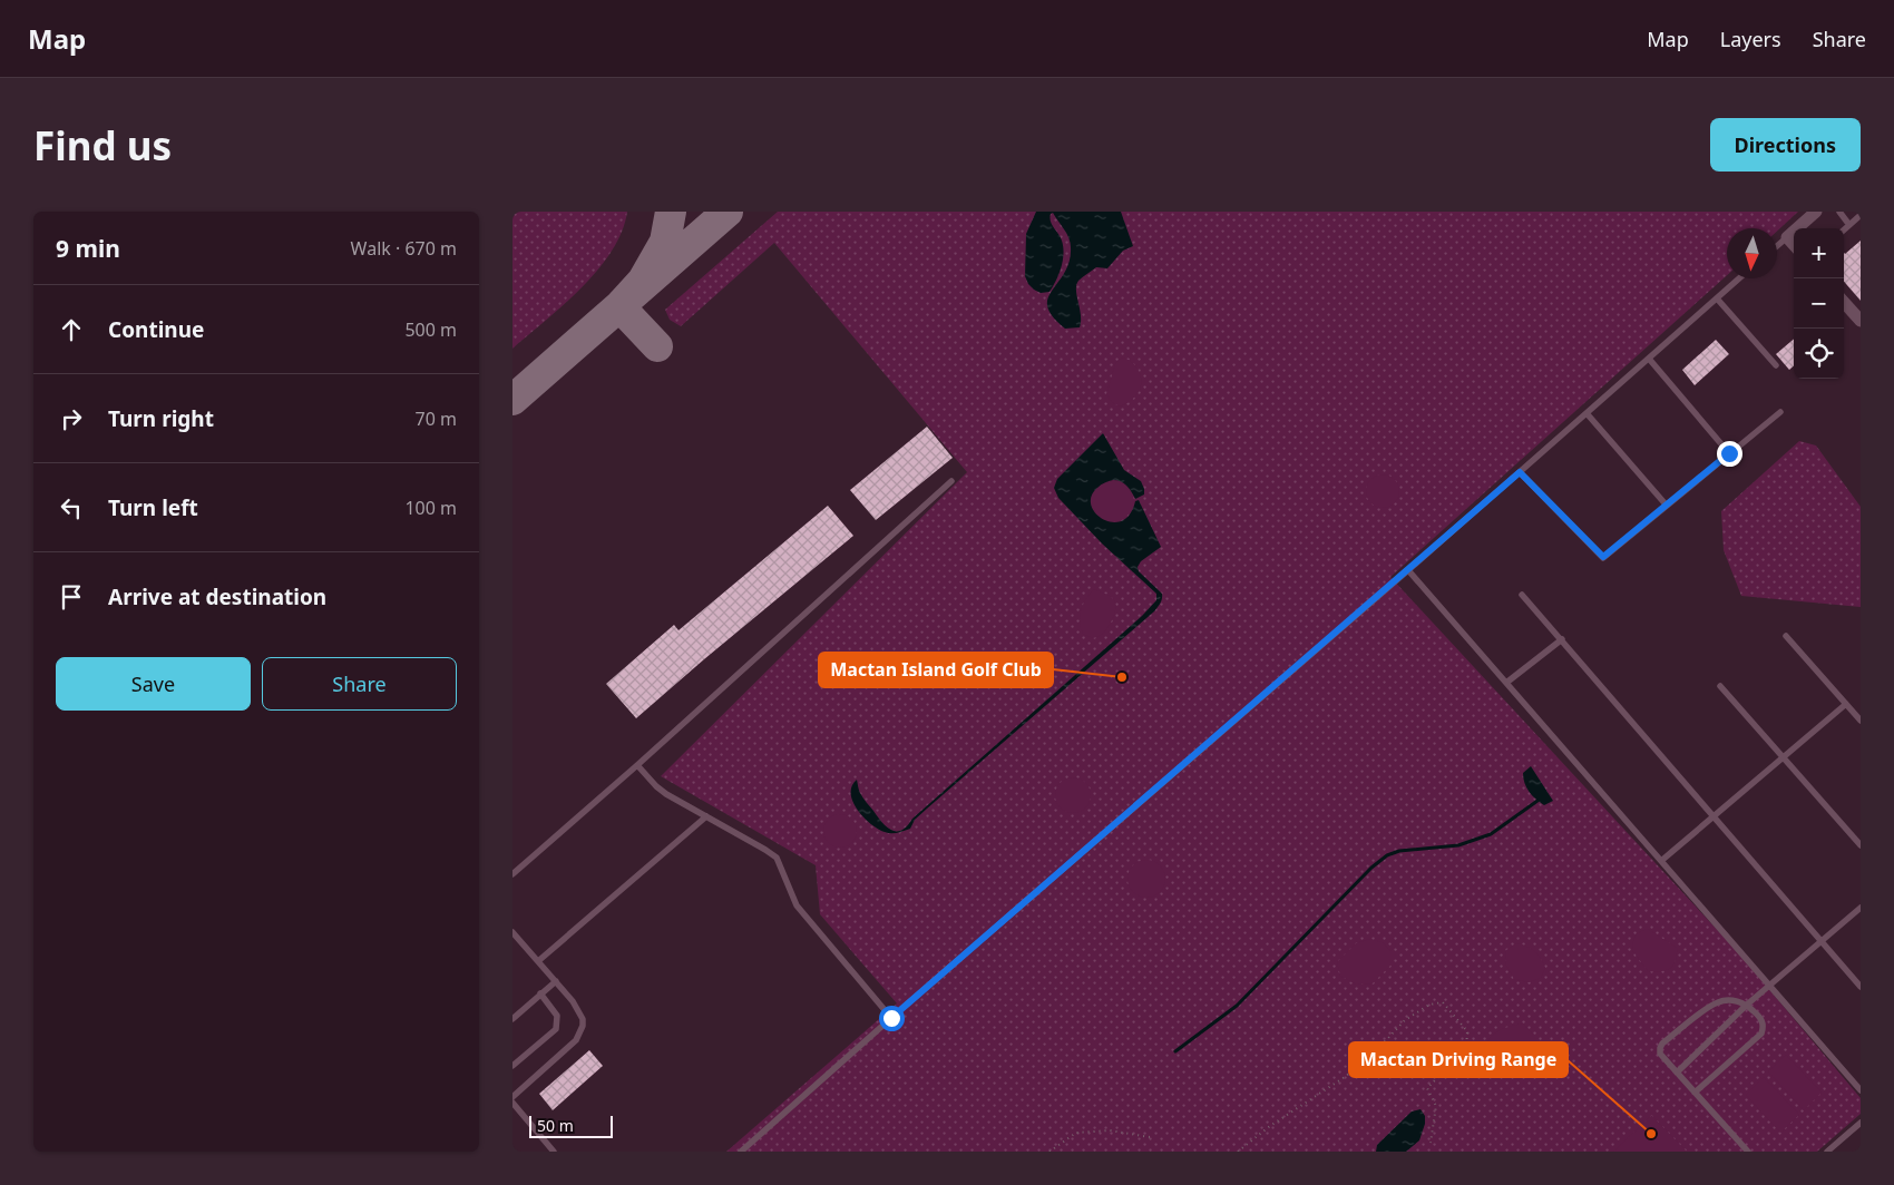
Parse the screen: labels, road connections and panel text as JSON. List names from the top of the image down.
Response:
{
  "places": ["Mactan Island Golf Club", "Mactan Driving Range"],
  "scale_bar": "50 m",
  "north": "bottom",
  "page": {
    "header": "Map",
    "nav": ["Map", "Layers", "Share"],
    "buttons": [
      "Directions",
      ["Save", "Share"]
    ],
    "title": "Find us",
    "heading": ["9 min", "Walk · 670 m"],
    "map_buttons": ["+", "−"],
    "list": [
      ["Continue", "500 m"],
      ["Turn right", "70 m"],
      ["Turn left", "100 m"],
      "Arrive at destination"
    ],
    "scale": "50 m"
  }
}
